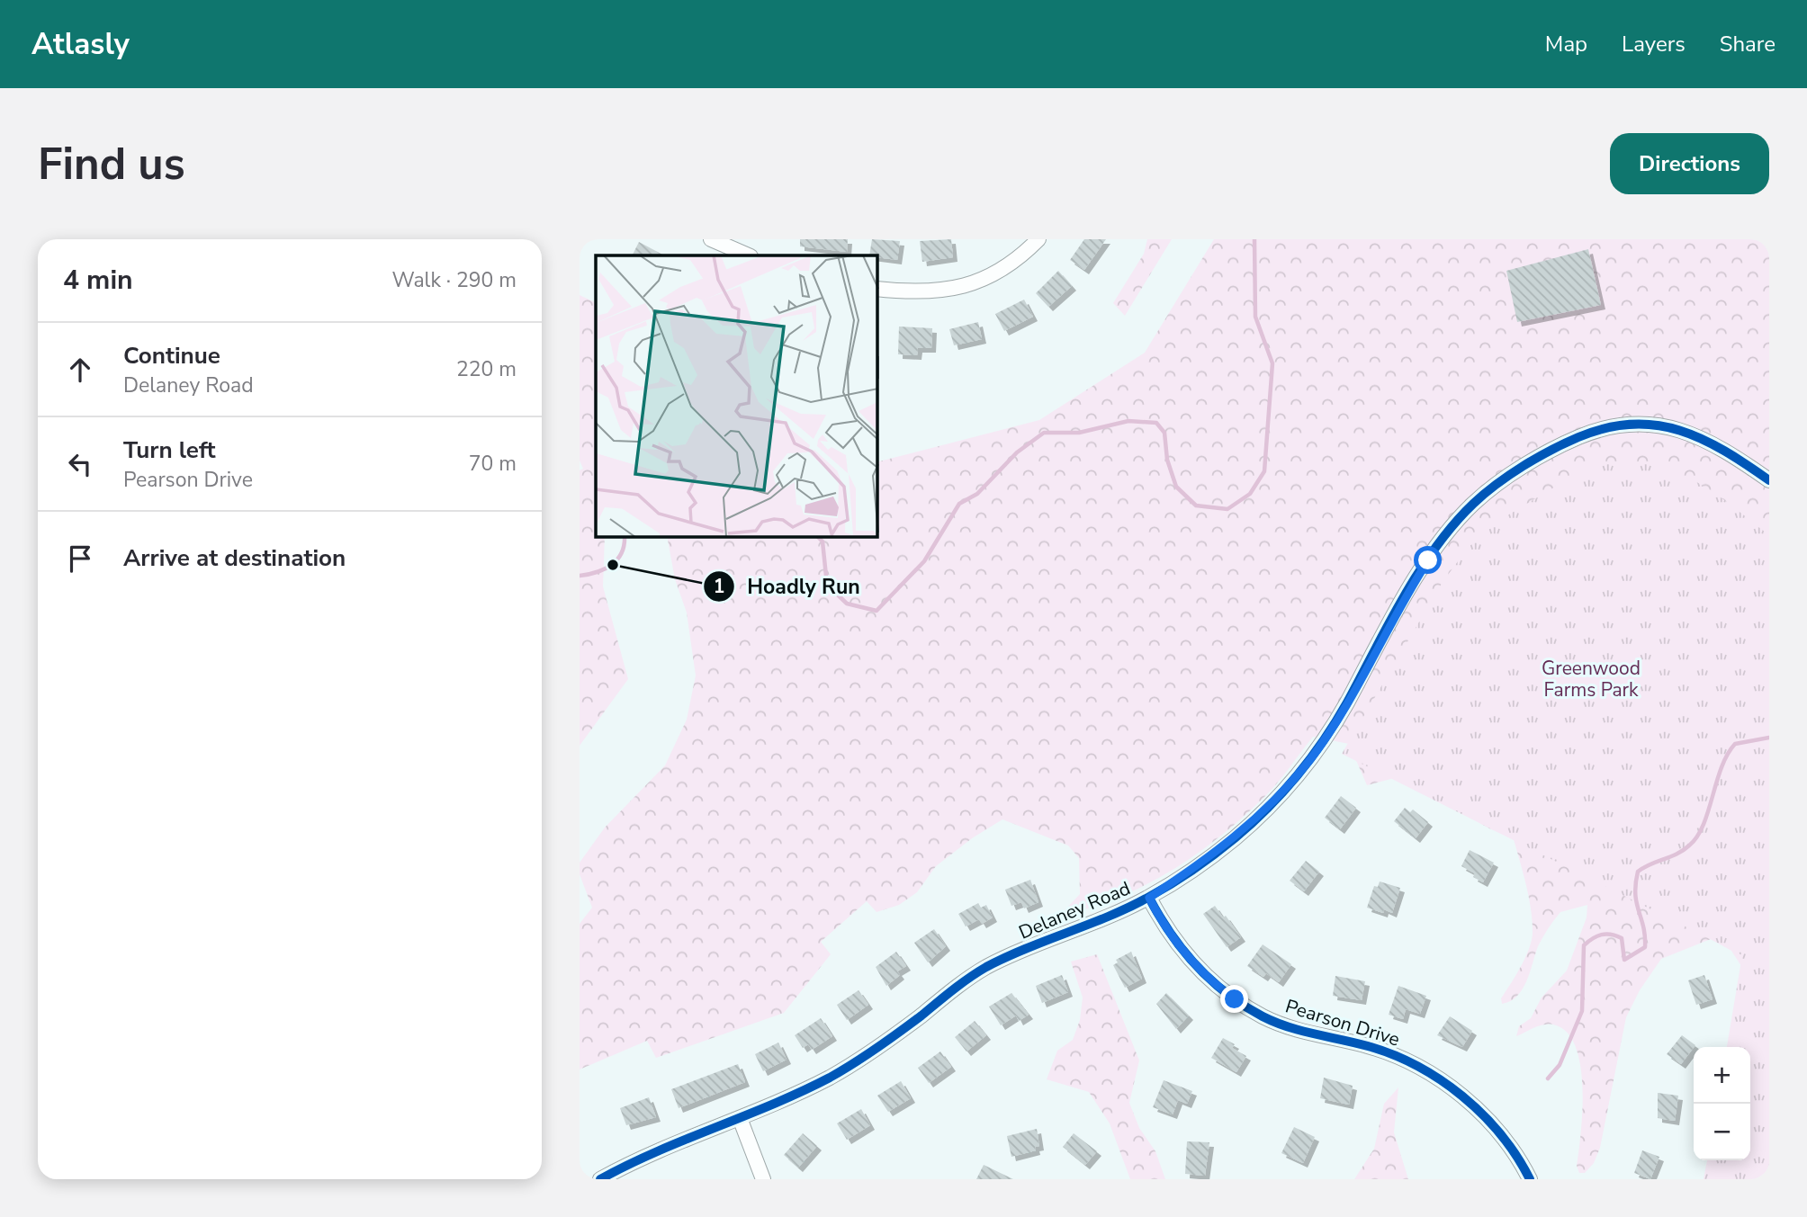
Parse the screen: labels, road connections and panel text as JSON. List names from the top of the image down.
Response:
{
  "streets": {
    "street": ["Delaney Road", "Pearson Drive"]
  },
  "crossings": [
    ["Delaney Road", "Pearson Drive"]
  ],
  "parks": ["Greenwood Farms Park"],
  "places": ["Hoadly Run"],
  "page": {
    "header": "Atlasly",
    "nav": ["Map", "Layers", "Share"],
    "buttons": "Directions",
    "title": "Find us",
    "heading": ["4 min", "Walk · 290 m"],
    "list": [
      ["Continue", "Delaney Road", "220 m"],
      ["Turn left", "Pearson Drive", "70 m"],
      "Arrive at destination"
    ],
    "map_buttons": ["+", "−"]
  }
}
